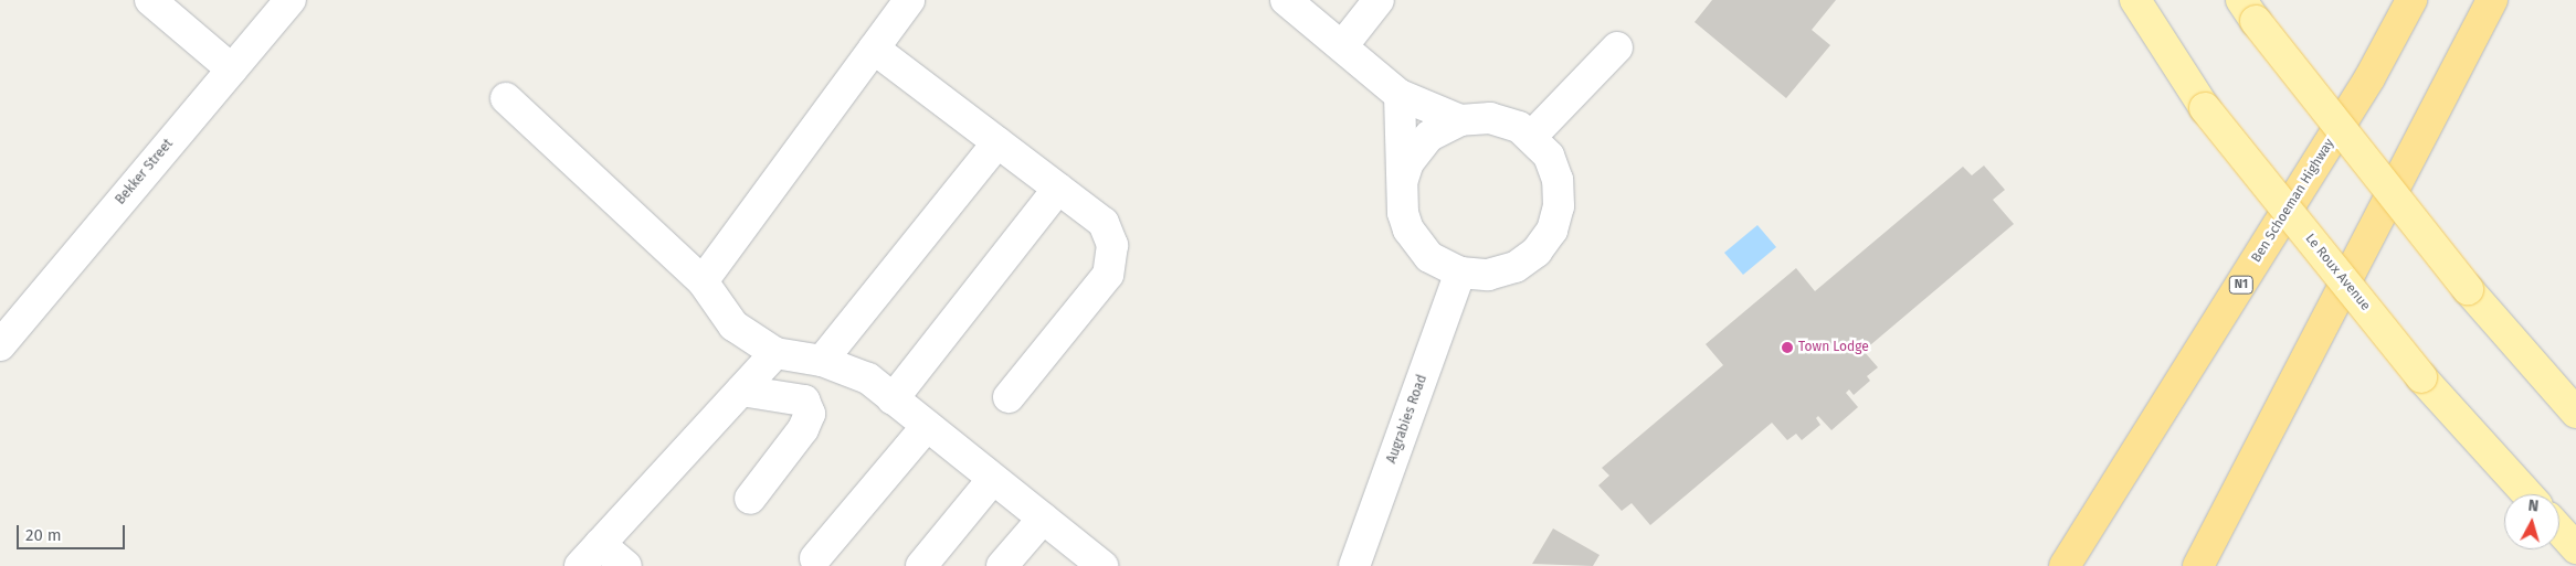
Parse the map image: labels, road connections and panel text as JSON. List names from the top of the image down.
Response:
{
  "streets": {
    "highway": ["Ben Schoeman Highway", "N1"],
    "main road": ["Le Roux Avenue"],
    "street": ["Bekker Street", "Augrabies Road"]
  },
  "places": ["Town Lodge"],
  "scale_bar": "20 m",
  "north": "top"
}
